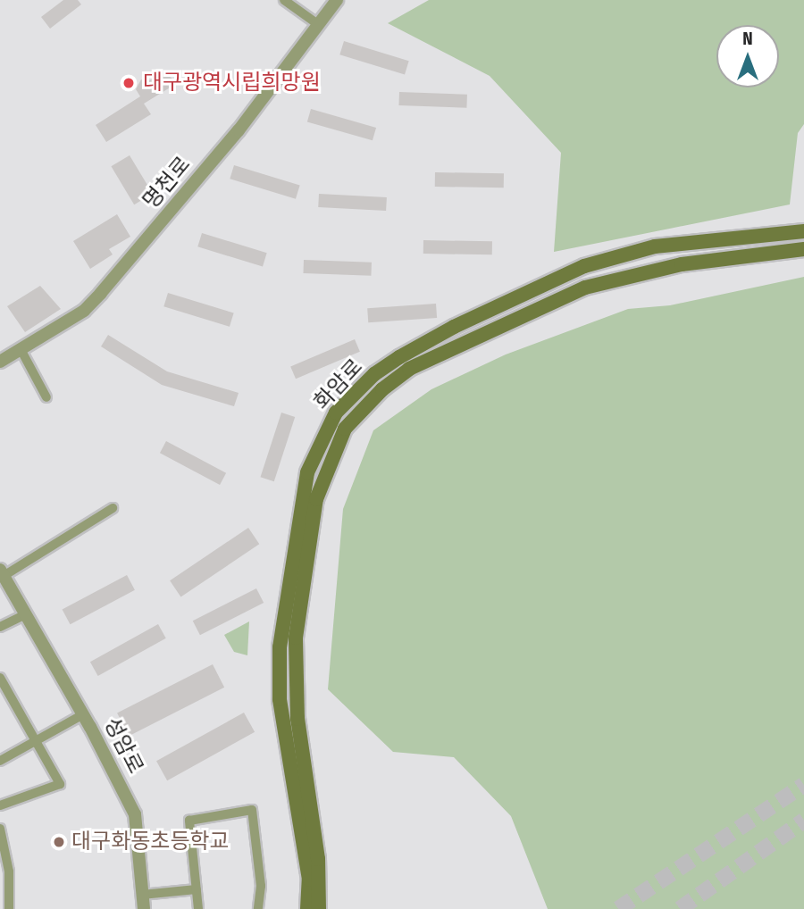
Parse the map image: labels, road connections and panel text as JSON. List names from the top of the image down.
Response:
{
  "streets": {
    "main road": ["화암로"],
    "street": ["명천로", "성암로"]
  },
  "places": ["대구광역시립희망원", "대구화동초등학교"],
  "north": "top"
}
